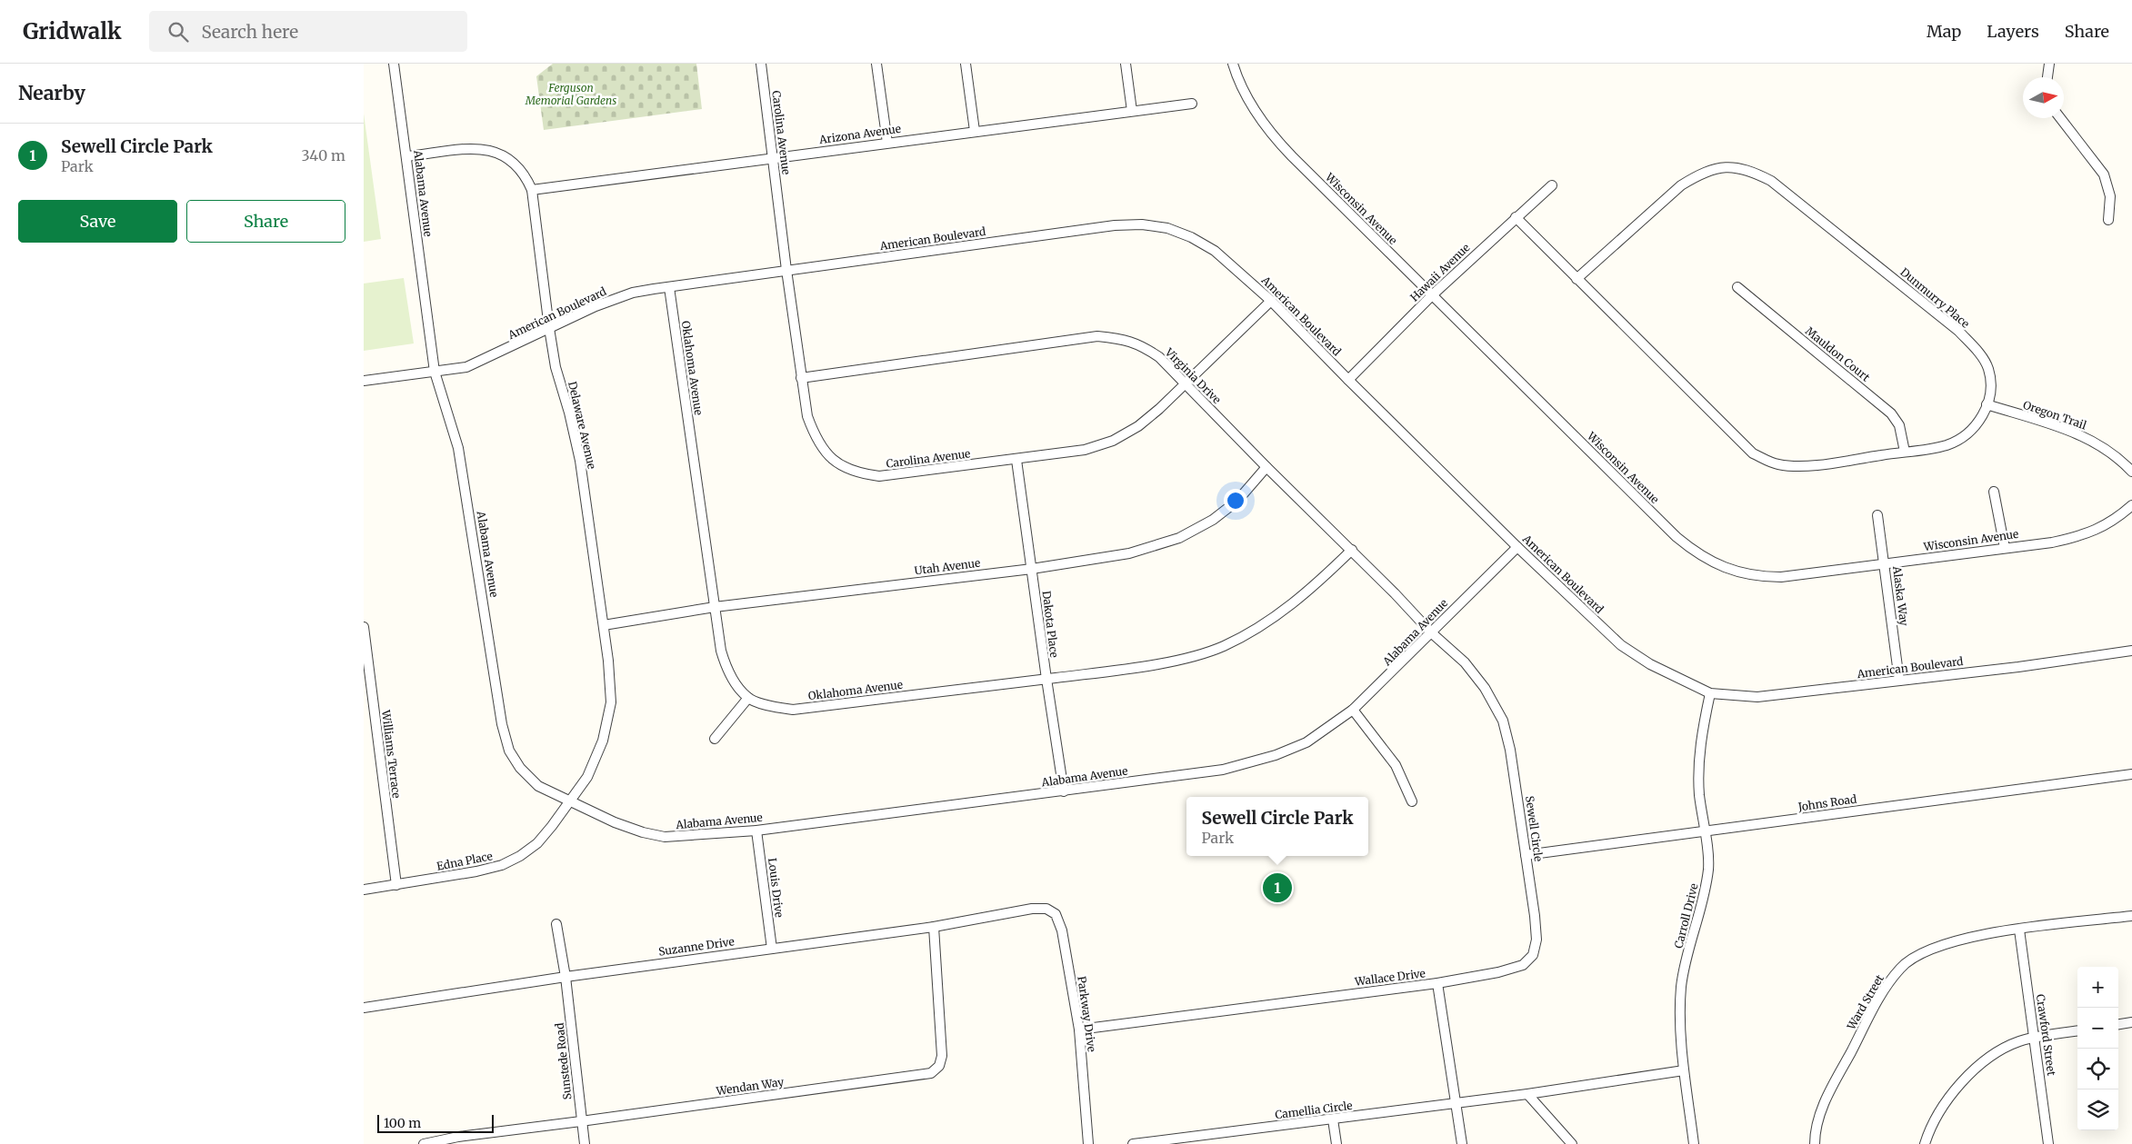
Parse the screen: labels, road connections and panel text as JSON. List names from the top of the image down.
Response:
{
  "streets": {
    "street": [
      "Carolina Avenue",
      "Arizona Avenue",
      "Alabama Avenue",
      "Wisconsin Avenue",
      "American Boulevard",
      "Hawaii Avenue",
      "Dunmurry Place",
      "Mauldon Court",
      "Oklahoma Avenue",
      "Virginia Drive",
      "Oregon Trail",
      "Delaware Avenue",
      "Utah Avenue",
      "Alaska Way",
      "Dakota Place",
      "Williams Terrace",
      "Johns Road",
      "Sewell Circle",
      "Edna Place",
      "Louis Drive",
      "Carroll Drive",
      "Suzanne Drive",
      "Wallace Drive",
      "Ward Street",
      "Parkway Drive",
      "Crawford Street",
      "Sunstede Road",
      "Wendan Way",
      "Camellia Circle"
    ]
  },
  "crossings": [
    ["Carolina Avenue", "Arizona Avenue"],
    ["Carolina Avenue", "American Boulevard"],
    ["Carolina Avenue", "Virginia Drive"],
    ["Carolina Avenue", "Dakota Place"],
    ["Arizona Avenue", "Delaware Avenue"],
    ["Alabama Avenue", "American Boulevard"],
    ["Alabama Avenue", "Virginia Drive"],
    ["Alabama Avenue", "Delaware Avenue"],
    ["Alabama Avenue", "Dakota Place"],
    ["Alabama Avenue", "Sewell Circle"],
    ["Alabama Avenue", "Edna Place"],
    ["Alabama Avenue", "Louis Drive"],
    ["Wisconsin Avenue", "Hawaii Avenue"],
    ["Wisconsin Avenue", "Alaska Way"],
    ["American Boulevard", "Hawaii Avenue"],
    ["American Boulevard", "Oklahoma Avenue"],
    ["American Boulevard", "Delaware Avenue"],
    ["American Boulevard", "Alaska Way"],
    ["American Boulevard", "Carroll Drive"],
    ["Hawaii Avenue", "Dunmurry Place"],
    ["Dunmurry Place", "Mauldon Court"],
    ["Dunmurry Place", "Oregon Trail"],
    ["Oklahoma Avenue", "Virginia Drive"],
    ["Oklahoma Avenue", "Utah Avenue"],
    ["Oklahoma Avenue", "Dakota Place"],
    ["Virginia Drive", "Utah Avenue"],
    ["Virginia Drive", "Sewell Circle"],
    ["Delaware Avenue", "Utah Avenue"],
    ["Delaware Avenue", "Edna Place"],
    ["Utah Avenue", "Dakota Place"],
    ["Williams Terrace", "Edna Place"],
    ["Johns Road", "Sewell Circle"],
    ["Johns Road", "Carroll Drive"],
    ["Sewell Circle", "Wallace Drive"],
    ["Louis Drive", "Suzanne Drive"],
    ["Suzanne Drive", "Parkway Drive"],
    ["Suzanne Drive", "Sunstede Road"],
    ["Suzanne Drive", "Wendan Way"],
    ["Wallace Drive", "Parkway Drive"],
    ["Wallace Drive", "Camellia Circle"],
    ["Ward Street", "Crawford Street"],
    ["Sunstede Road", "Wendan Way"]
  ],
  "parks": ["Ferguson Memorial Gardens"],
  "scale_bar": "100 m",
  "north": "right",
  "page": {
    "header": "Gridwalk",
    "search": "Search here",
    "nav": ["Map", "Layers", "Share"],
    "heading": "Nearby",
    "list": [
      {
        "mark": "1",
        "name": "Sewell Circle Park",
        "note": "Park",
        "value": "340 m"
      }
    ],
    "buttons": ["Save", "Share"],
    "popup": ["Sewell Circle Park", "Park"],
    "pins": "1",
    "map_buttons": ["+", "−"],
    "scale": "100 m"
  }
}
